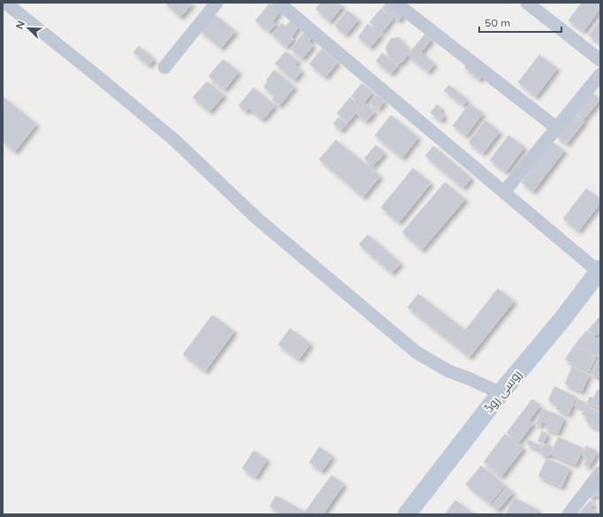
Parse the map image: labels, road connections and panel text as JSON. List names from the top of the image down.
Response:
{
  "streets": {
    "main road": ["روسی روڈ"]
  },
  "scale_bar": "50 m",
  "north": "top left"
}
